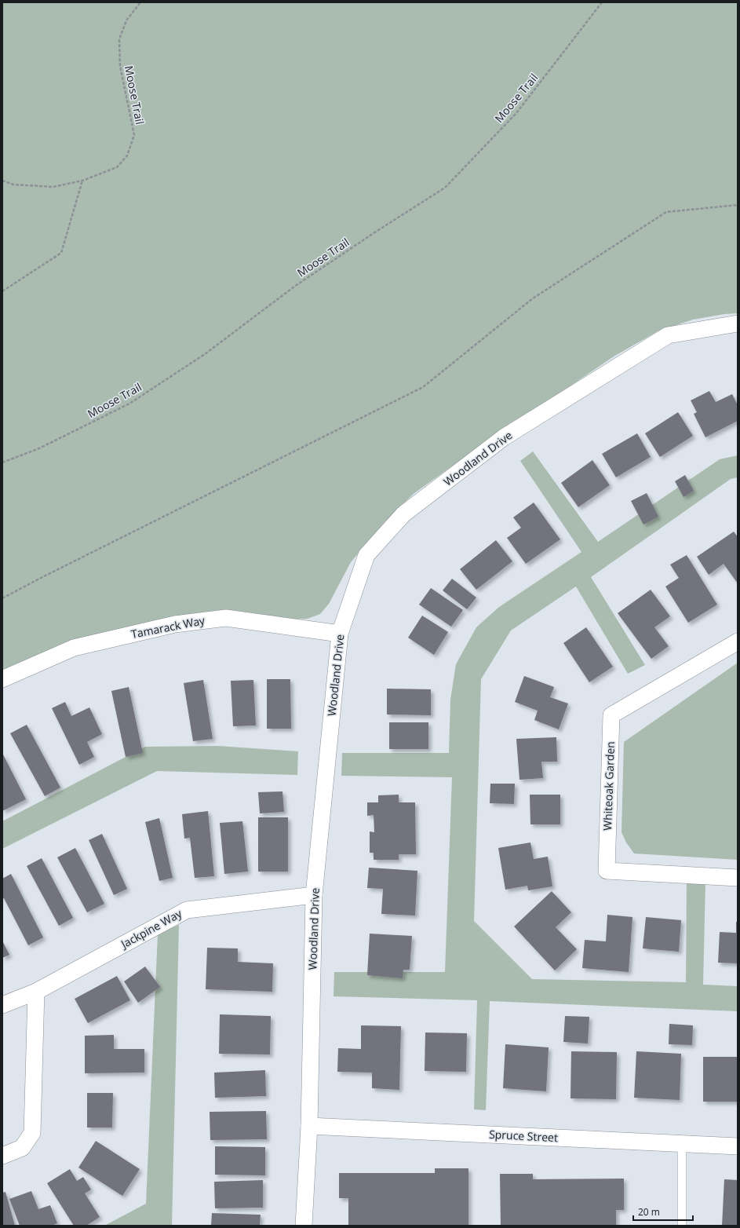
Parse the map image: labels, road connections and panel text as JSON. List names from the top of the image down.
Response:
{
  "streets": {
    "street": [
      "Woodland Drive",
      "Tamarack Way",
      "Whiteoak Garden",
      "Jackpine Way",
      "Spruce Street"
    ],
    "path": ["Moose Trail"]
  },
  "crossings": [
    ["Woodland Drive", "Tamarack Way"],
    ["Woodland Drive", "Jackpine Way"],
    ["Woodland Drive", "Spruce Street"]
  ],
  "scale_bar": "20 m"
}
